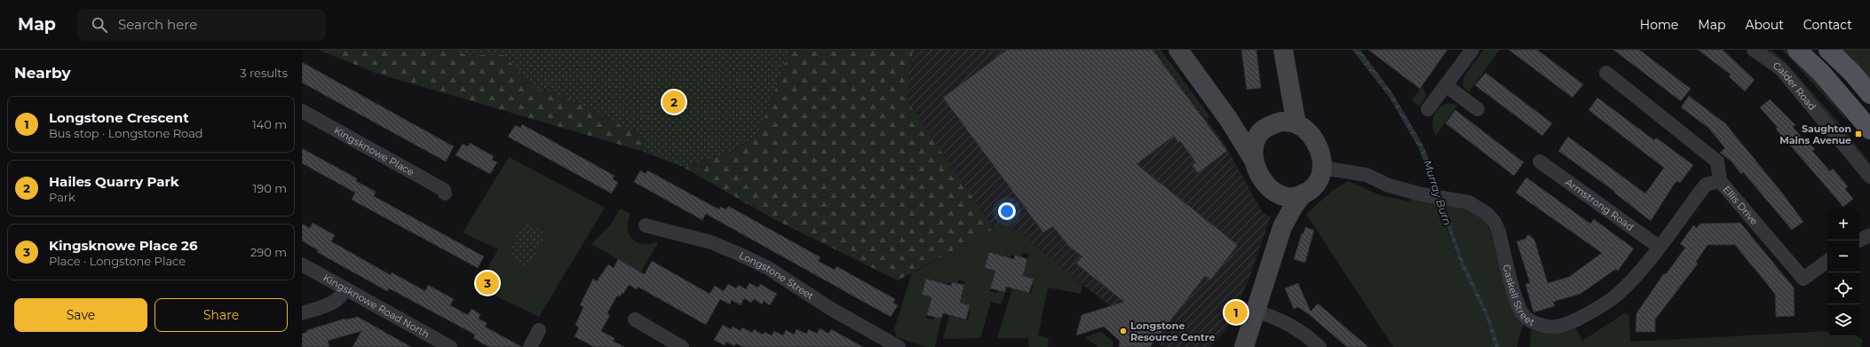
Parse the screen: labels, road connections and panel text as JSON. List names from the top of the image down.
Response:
{
  "streets": {
    "street": [
      "Calder Road",
      "Kingsknowe Place",
      "Armstrong Road",
      "Ellis Drive",
      "Longstone Street",
      "Gaskell Street",
      "Kingsknowe Road North"
    ]
  },
  "crossings": [
    ["Armstrong Road", "Gaskell Street"],
    ["Ellis Drive", "Gaskell Street"]
  ],
  "water": ["Murray Burn"],
  "places": {
    "transit": ["Saughton Mains Avenue"],
    "other": ["Longstone Resource Centre"]
  },
  "page": {
    "header": "Map",
    "search": "Search here",
    "nav": [
      "Home",
      "Map",
      "About",
      "Contact"
    ],
    "heading": ["Nearby", "3 results"],
    "pins": ["2", "3", "1"],
    "list": [
      {
        "mark": "1",
        "name": "Longstone Crescent",
        "note": "Bus stop · Longstone Road",
        "value": "140 m"
      },
      {
        "mark": "2",
        "name": "Hailes Quarry Park",
        "note": "Park",
        "value": "190 m"
      },
      {
        "mark": "3",
        "name": "Kingsknowe Place 26",
        "note": "Place · Longstone Place",
        "value": "290 m"
      }
    ],
    "map_buttons": ["+", "−"],
    "buttons": ["Save", "Share"]
  }
}
